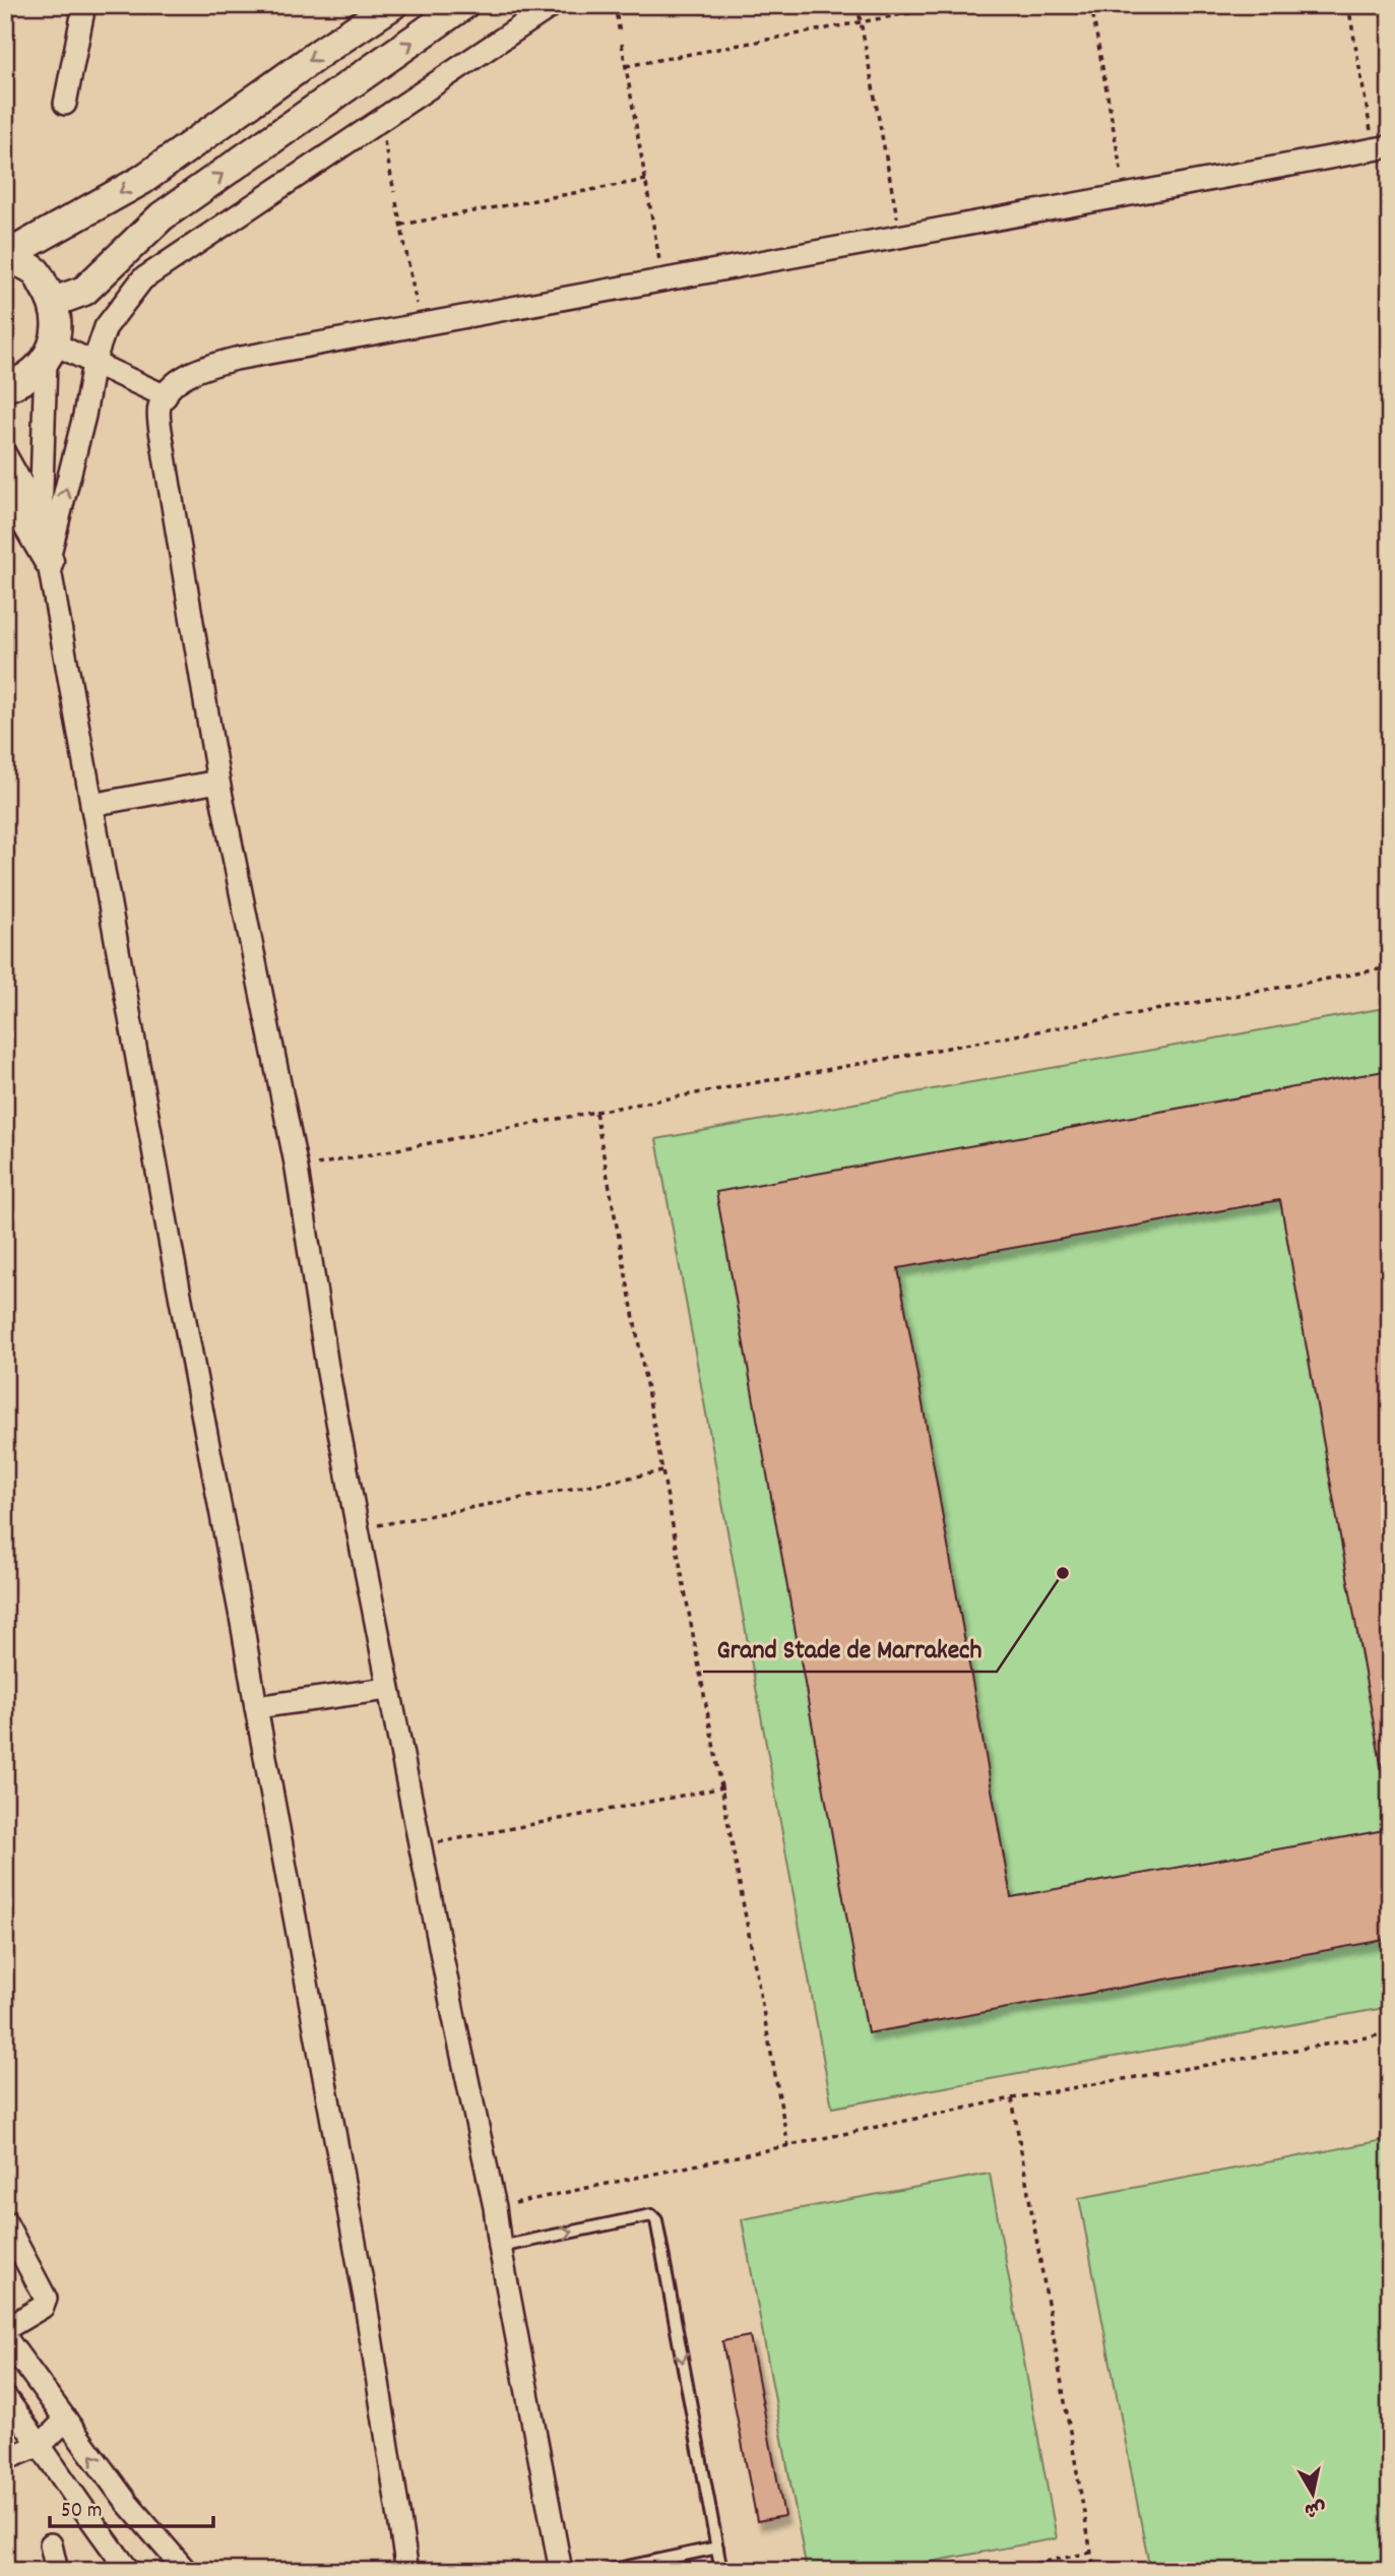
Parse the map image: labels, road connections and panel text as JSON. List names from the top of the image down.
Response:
{
  "places": ["Grand Stade de Marrakech"],
  "scale_bar": "50 m",
  "north": "bottom"
}
